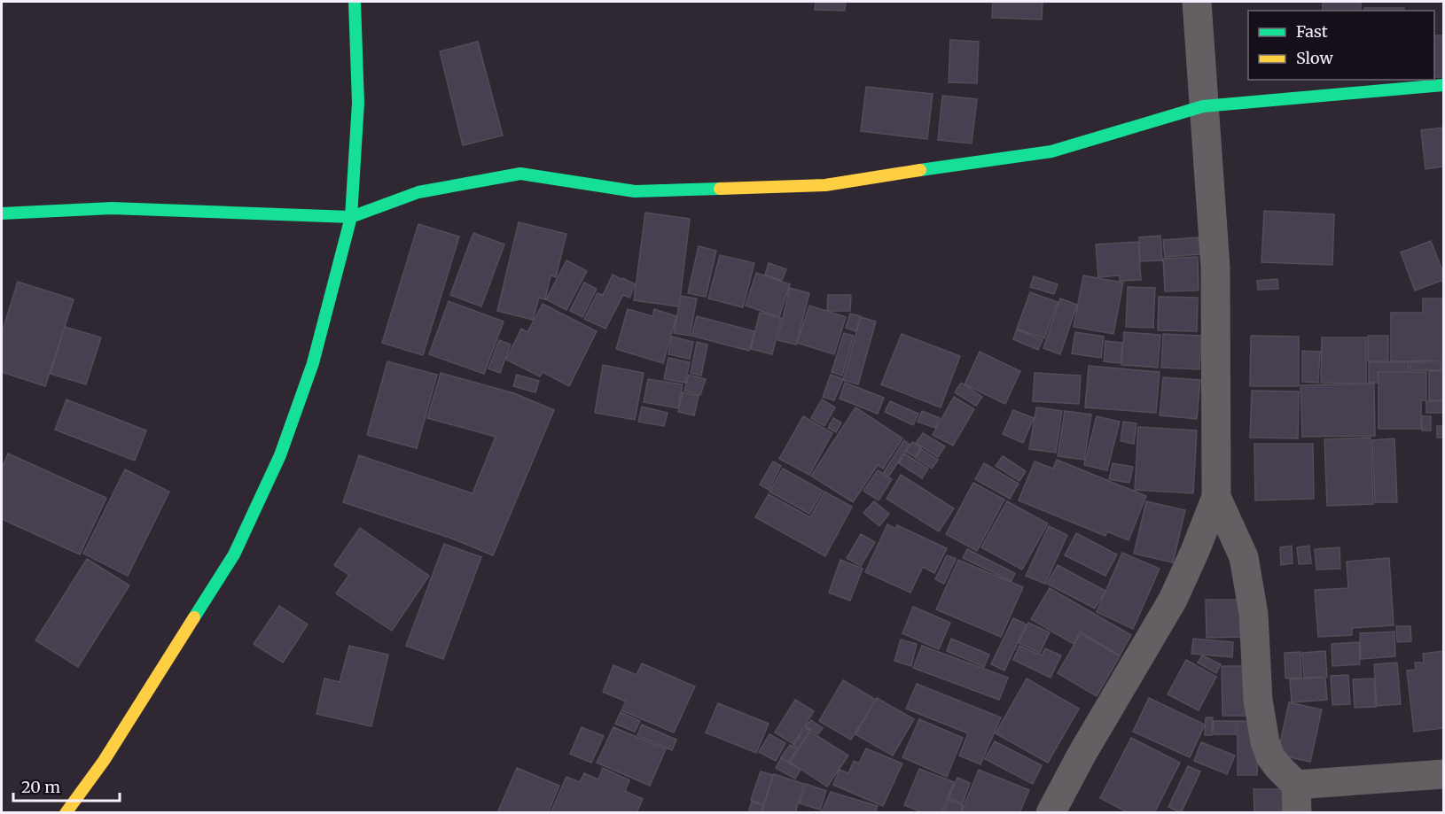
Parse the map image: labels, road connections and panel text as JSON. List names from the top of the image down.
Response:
{
  "legend": ["Fast", "Slow"],
  "scale_bar": "20 m"
}
